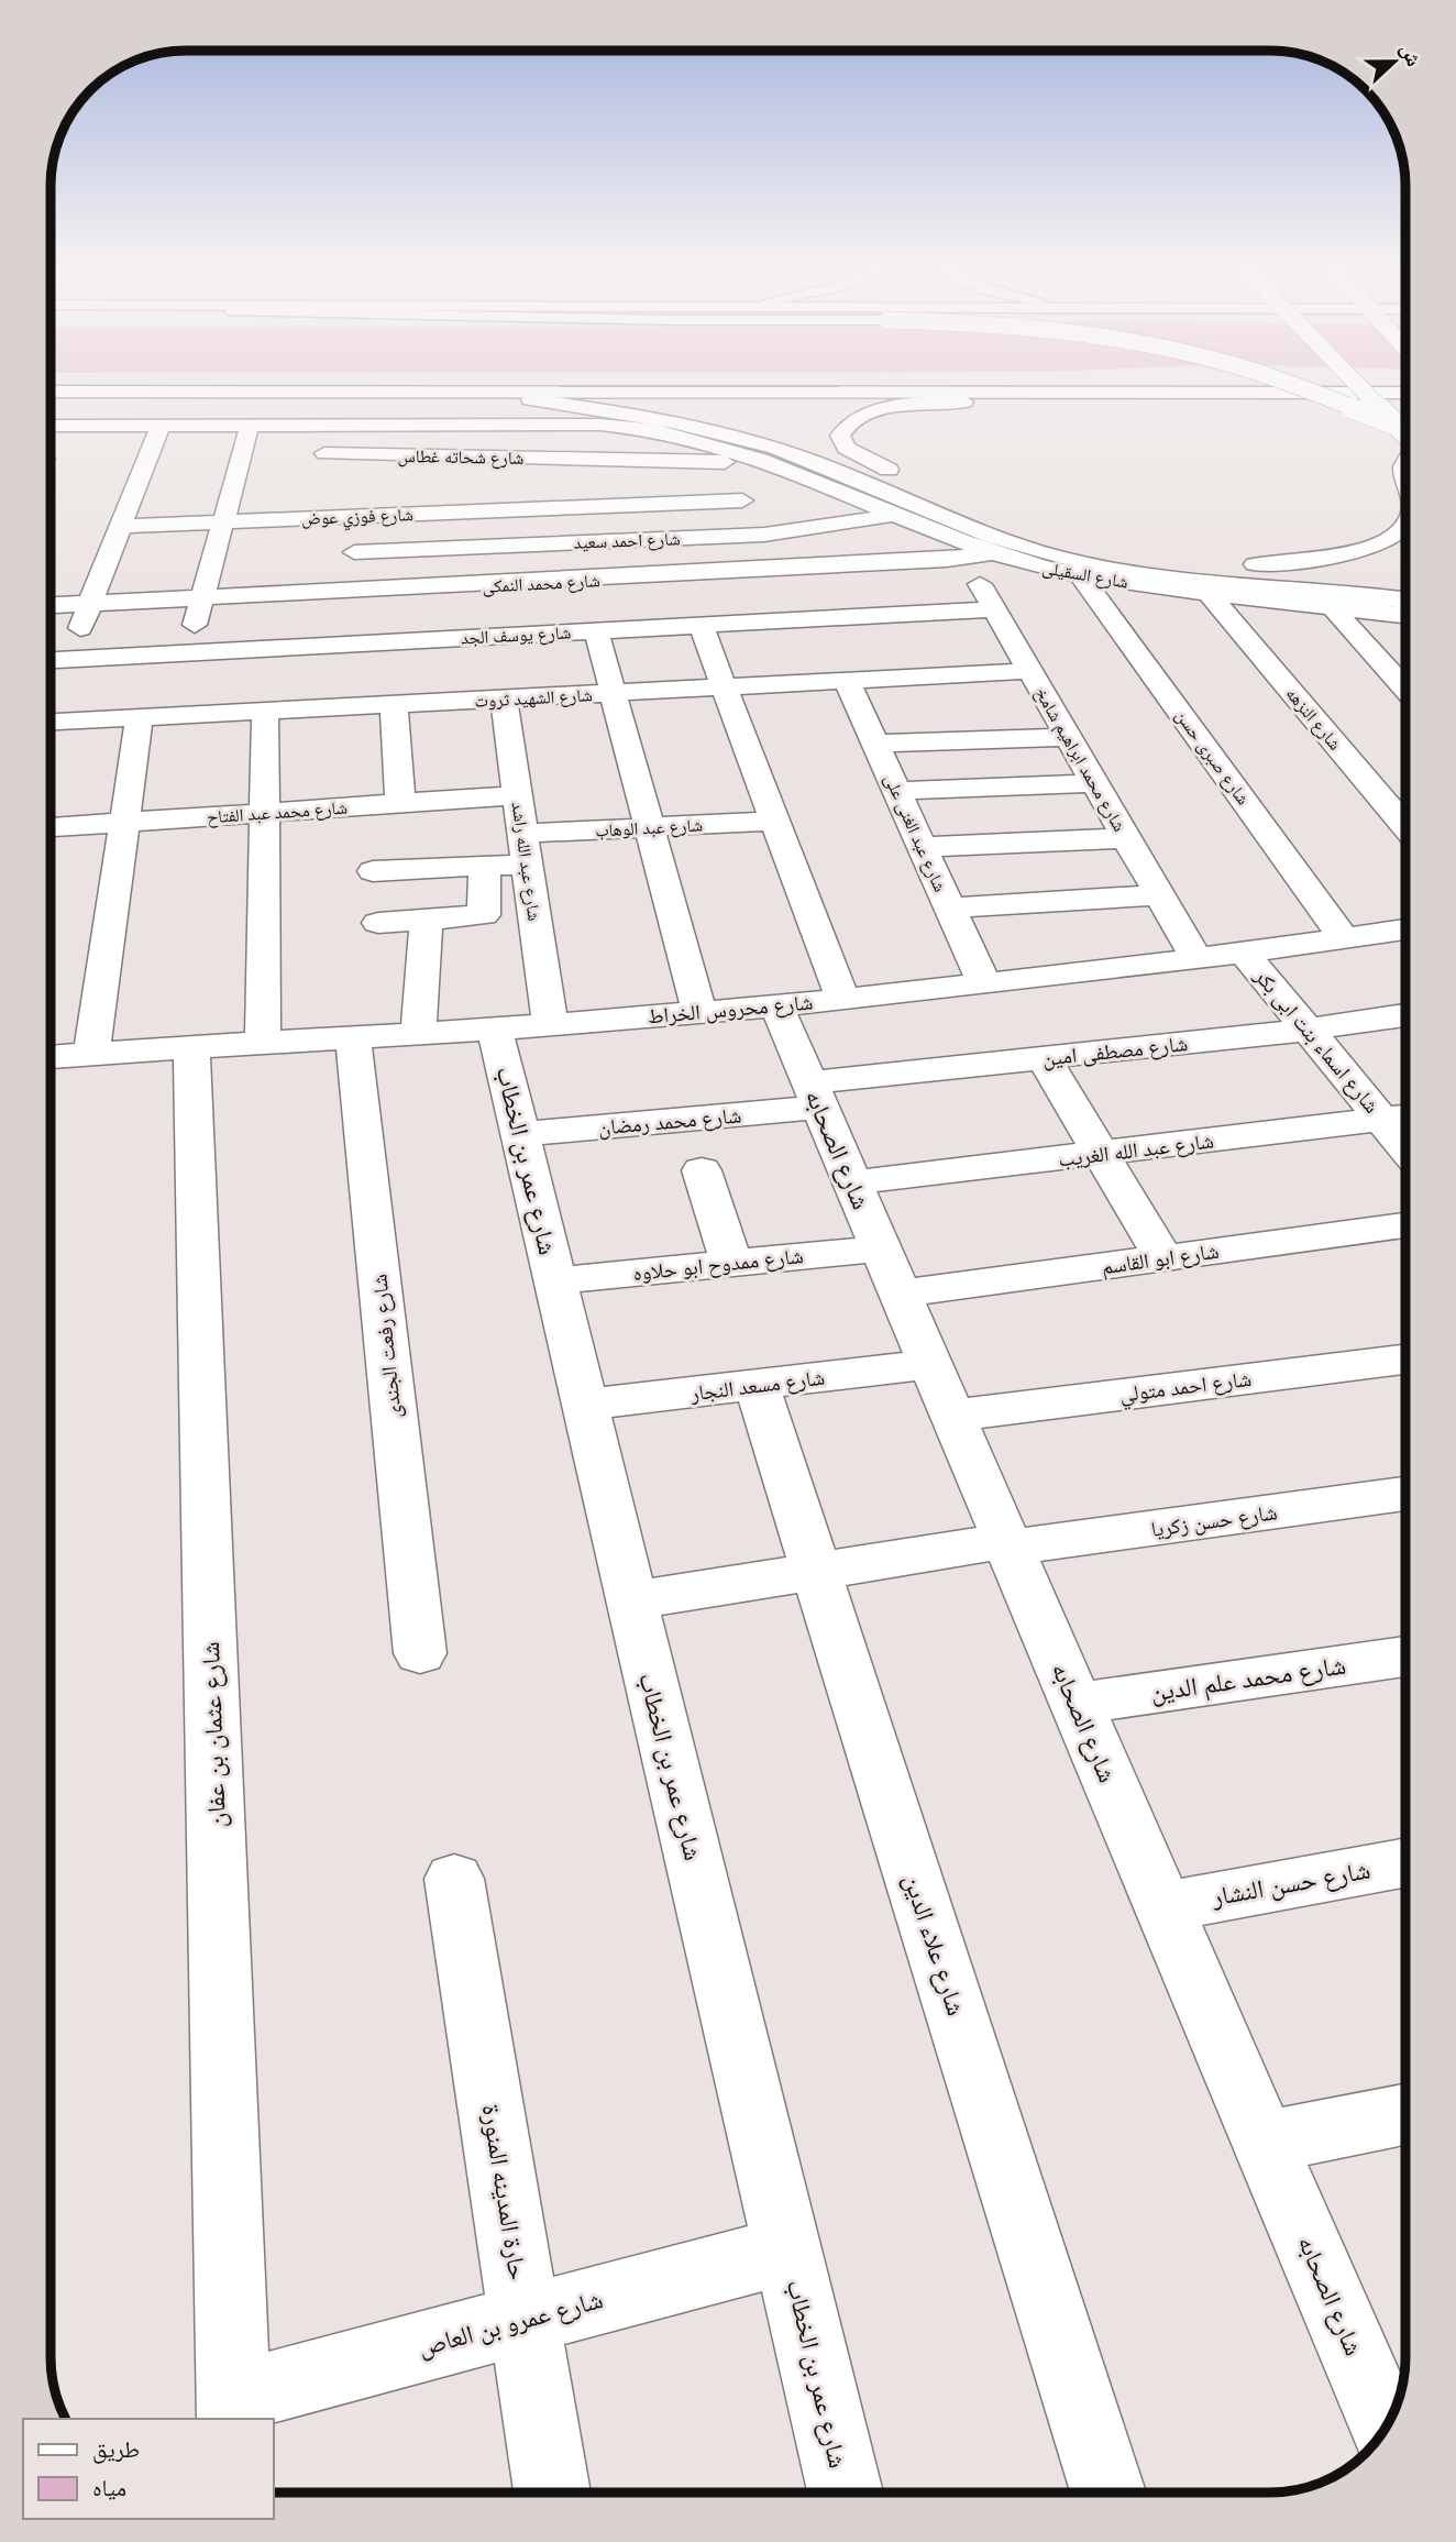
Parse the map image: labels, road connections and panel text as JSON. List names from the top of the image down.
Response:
{
  "streets": {
    "main road": [
      "شارع شحاته غطاس",
      "شارع فوزي عوض",
      "شارع احمد سعيد",
      "شارع السقيلى",
      "شارع محمد النمكى",
      "شارع يوسف الجد",
      "شارع الشهيد ثروت",
      "شارع النزهه",
      "شارع صبرى حسن",
      "شارع محمد ابراهيم شامخ",
      "شارع محمد عبد الفتاح",
      "شارع عبد الوهاب",
      "شارع عبد الغنى على",
      "شارع عبد الله راشد",
      "شارع محروس الخراط",
      "شارع اسماء بنت ابى بكر",
      "شارع مصطفى امين",
      "شارع محمد رمضان",
      "شارع الصحابه",
      "شارع عبد الله الغريب",
      "شارع عمر بن الخطاب",
      "شارع ابو القاسم",
      "شارع ممدوح ابو حلاوه",
      "شارع رفعت الجندى",
      "شارع مسعد النجار",
      "شارع احمد متولي",
      "شارع حسن زكريا",
      "شارع محمد علم الدين",
      "شارع عثمان بن عفان",
      "شارع حسن النشار",
      "شارع علاء الدين",
      "حارة المدينه المنورة",
      "شارع عمرو بن العاص"
    ]
  },
  "crossings": [
    ["شارع شحاته غطاس", "شارع فوزي عوض"],
    ["شارع شحاته غطاس", "شارع السقيلى"],
    ["شارع فوزي عوض", "شارع السقيلى"],
    ["شارع احمد سعيد", "شارع السقيلى"],
    ["شارع السقيلى", "شارع محمد النمكى"],
    ["شارع السقيلى", "شارع النزهه"],
    ["شارع السقيلى", "شارع صبرى حسن"],
    ["شارع السقيلى", "شارع محمد ابراهيم شامخ"],
    ["شارع محمد النمكى", "شارع محمد ابراهيم شامخ"],
    ["شارع يوسف الجد", "شارع الشهيد ثروت"],
    ["شارع يوسف الجد", "شارع محمد ابراهيم شامخ"],
    ["شارع الشهيد ثروت", "شارع محمد ابراهيم شامخ"],
    ["شارع الشهيد ثروت", "شارع عبد الغنى على"],
    ["شارع الشهيد ثروت", "شارع عبد الله راشد"],
    ["شارع صبرى حسن", "شارع محروس الخراط"],
    ["شارع محمد ابراهيم شامخ", "شارع محروس الخراط"],
    ["شارع محمد عبد الفتاح", "شارع عبد الله راشد"],
    ["شارع عبد الوهاب", "شارع عبد الله راشد"],
    ["شارع عبد الغنى على", "شارع محروس الخراط"],
    ["شارع عبد الله راشد", "شارع محروس الخراط"],
    ["شارع محروس الخراط", "شارع اسماء بنت ابى بكر"],
    ["شارع محروس الخراط", "شارع الصحابه"],
    ["شارع محروس الخراط", "شارع عمر بن الخطاب"],
    ["شارع محروس الخراط", "شارع رفعت الجندى"],
    ["شارع محروس الخراط", "شارع عثمان بن عفان"],
    ["شارع اسماء بنت ابى بكر", "شارع مصطفى امين"],
    ["شارع اسماء بنت ابى بكر", "شارع عبد الله الغريب"],
    ["شارع مصطفى امين", "شارع محمد رمضان"],
    ["شارع مصطفى امين", "شارع الصحابه"],
    ["شارع محمد رمضان", "شارع الصحابه"],
    ["شارع محمد رمضان", "شارع عمر بن الخطاب"],
    ["شارع الصحابه", "شارع عبد الله الغريب"],
    ["شارع الصحابه", "شارع ابو القاسم"],
    ["شارع الصحابه", "شارع ممدوح ابو حلاوه"],
    ["شارع الصحابه", "شارع مسعد النجار"],
    ["شارع الصحابه", "شارع احمد متولي"],
    ["شارع الصحابه", "شارع حسن زكريا"],
    ["شارع الصحابه", "شارع محمد علم الدين"],
    ["شارع الصحابه", "شارع حسن النشار"],
    ["شارع عمر بن الخطاب", "شارع ممدوح ابو حلاوه"],
    ["شارع عمر بن الخطاب", "شارع مسعد النجار"],
    ["شارع عمر بن الخطاب", "شارع حسن زكريا"],
    ["شارع عمر بن الخطاب", "شارع عمرو بن العاص"],
    ["شارع ابو القاسم", "شارع ممدوح ابو حلاوه"],
    ["شارع مسعد النجار", "شارع علاء الدين"],
    ["شارع حسن زكريا", "شارع علاء الدين"],
    ["شارع عثمان بن عفان", "شارع عمرو بن العاص"],
    ["حارة المدينه المنورة", "شارع عمرو بن العاص"]
  ],
  "legend": ["طريق", "مياه"],
  "north": "right"
}
